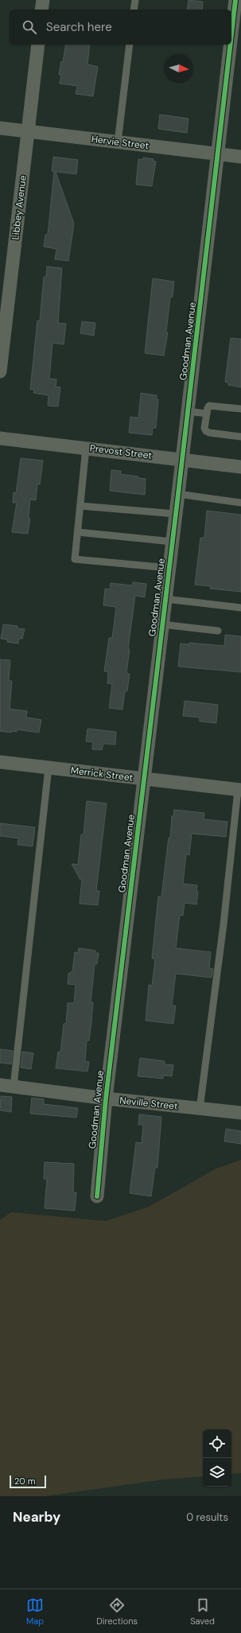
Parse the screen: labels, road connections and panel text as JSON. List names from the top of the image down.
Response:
{
  "streets": {
    "street": [
      "Hervie Street",
      "Libbey Avenue",
      "Goodman Avenue",
      "Prevost Street",
      "Merrick Street",
      "Neville Street"
    ]
  },
  "crossings": [
    ["Hervie Street", "Libbey Avenue"],
    ["Hervie Street", "Goodman Avenue"],
    ["Goodman Avenue", "Prevost Street"],
    ["Goodman Avenue", "Merrick Street"],
    ["Goodman Avenue", "Neville Street"]
  ],
  "scale_bar": "20 m",
  "north": "right",
  "page": {
    "search": "Search here",
    "scale": "20 m",
    "heading": ["Nearby", "0 results"],
    "nav": ["Map", "Directions", "Saved"]
  }
}
